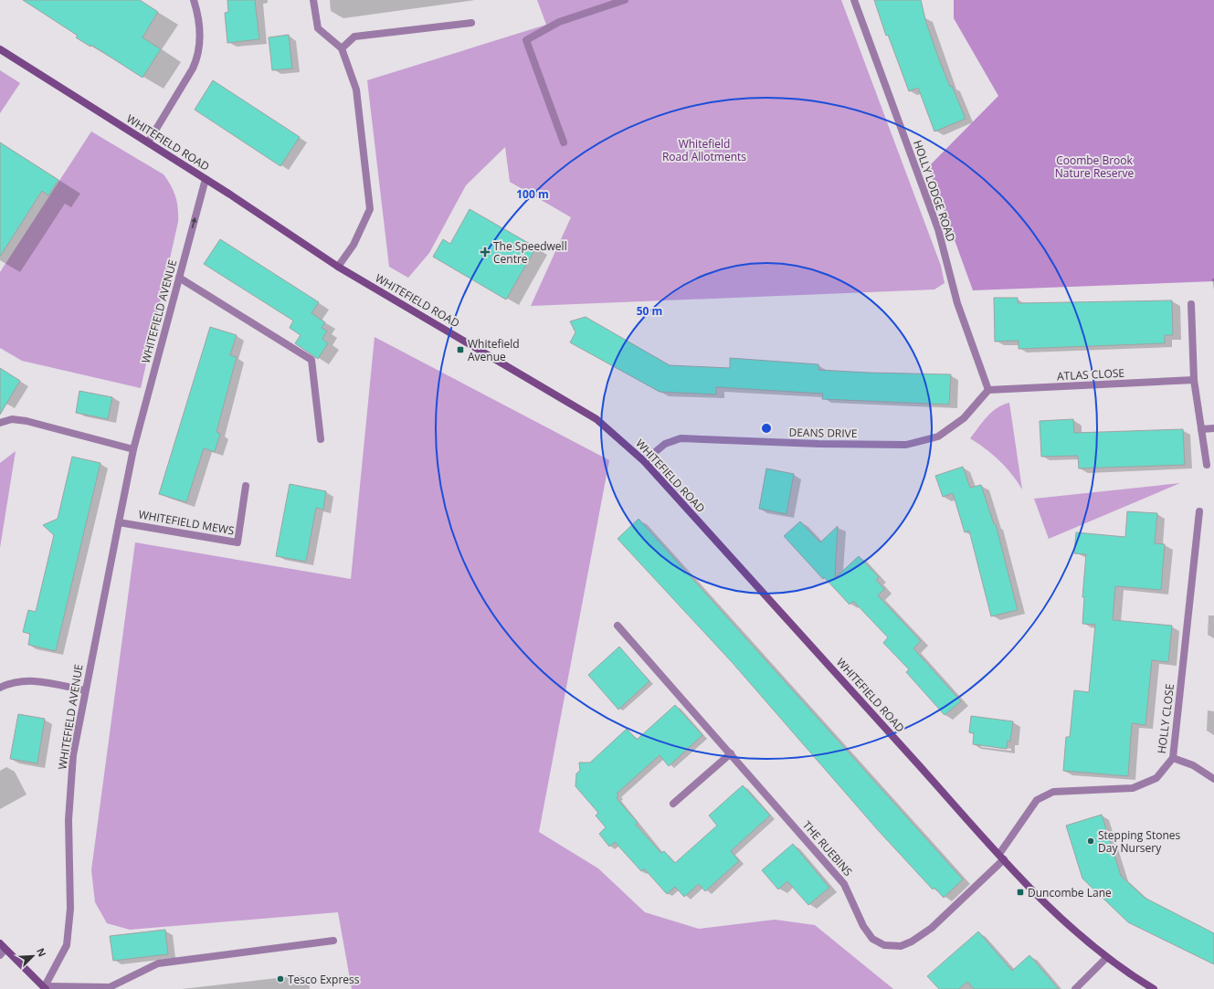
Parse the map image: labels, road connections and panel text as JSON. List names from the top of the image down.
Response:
{
  "streets": {
    "main road": ["WHITEFIELD ROAD"],
    "street": [
      "HOLLY LODGE ROAD",
      "WHITEFIELD AVENUE",
      "ATLAS CLOSE",
      "DEANS DRIVE",
      "WHITEFIELD MEWS",
      "HOLLY CLOSE",
      "THE RUEBINS"
    ]
  },
  "crossings": [
    ["WHITEFIELD ROAD", "WHITEFIELD AVENUE"],
    ["WHITEFIELD ROAD", "DEANS DRIVE"],
    ["WHITEFIELD ROAD", "HOLLY CLOSE"],
    ["WHITEFIELD ROAD", "THE RUEBINS"],
    ["HOLLY LODGE ROAD", "ATLAS CLOSE"],
    ["HOLLY LODGE ROAD", "DEANS DRIVE"],
    ["WHITEFIELD AVENUE", "WHITEFIELD MEWS"],
    ["ATLAS CLOSE", "DEANS DRIVE"],
    ["HOLLY CLOSE", "THE RUEBINS"]
  ],
  "parks": ["Whitefield Road Allotments", "Coombe Brook Nature Reserve"],
  "places": {
    "health": ["The Speedwell Centre"],
    "transit": ["Whitefield Avenue", "Duncombe Lane"],
    "other": ["Stepping Stones Day Nursery", "Tesco Express"]
  },
  "north": "top right",
  "rings": ["100 m", "50 m"]
}
